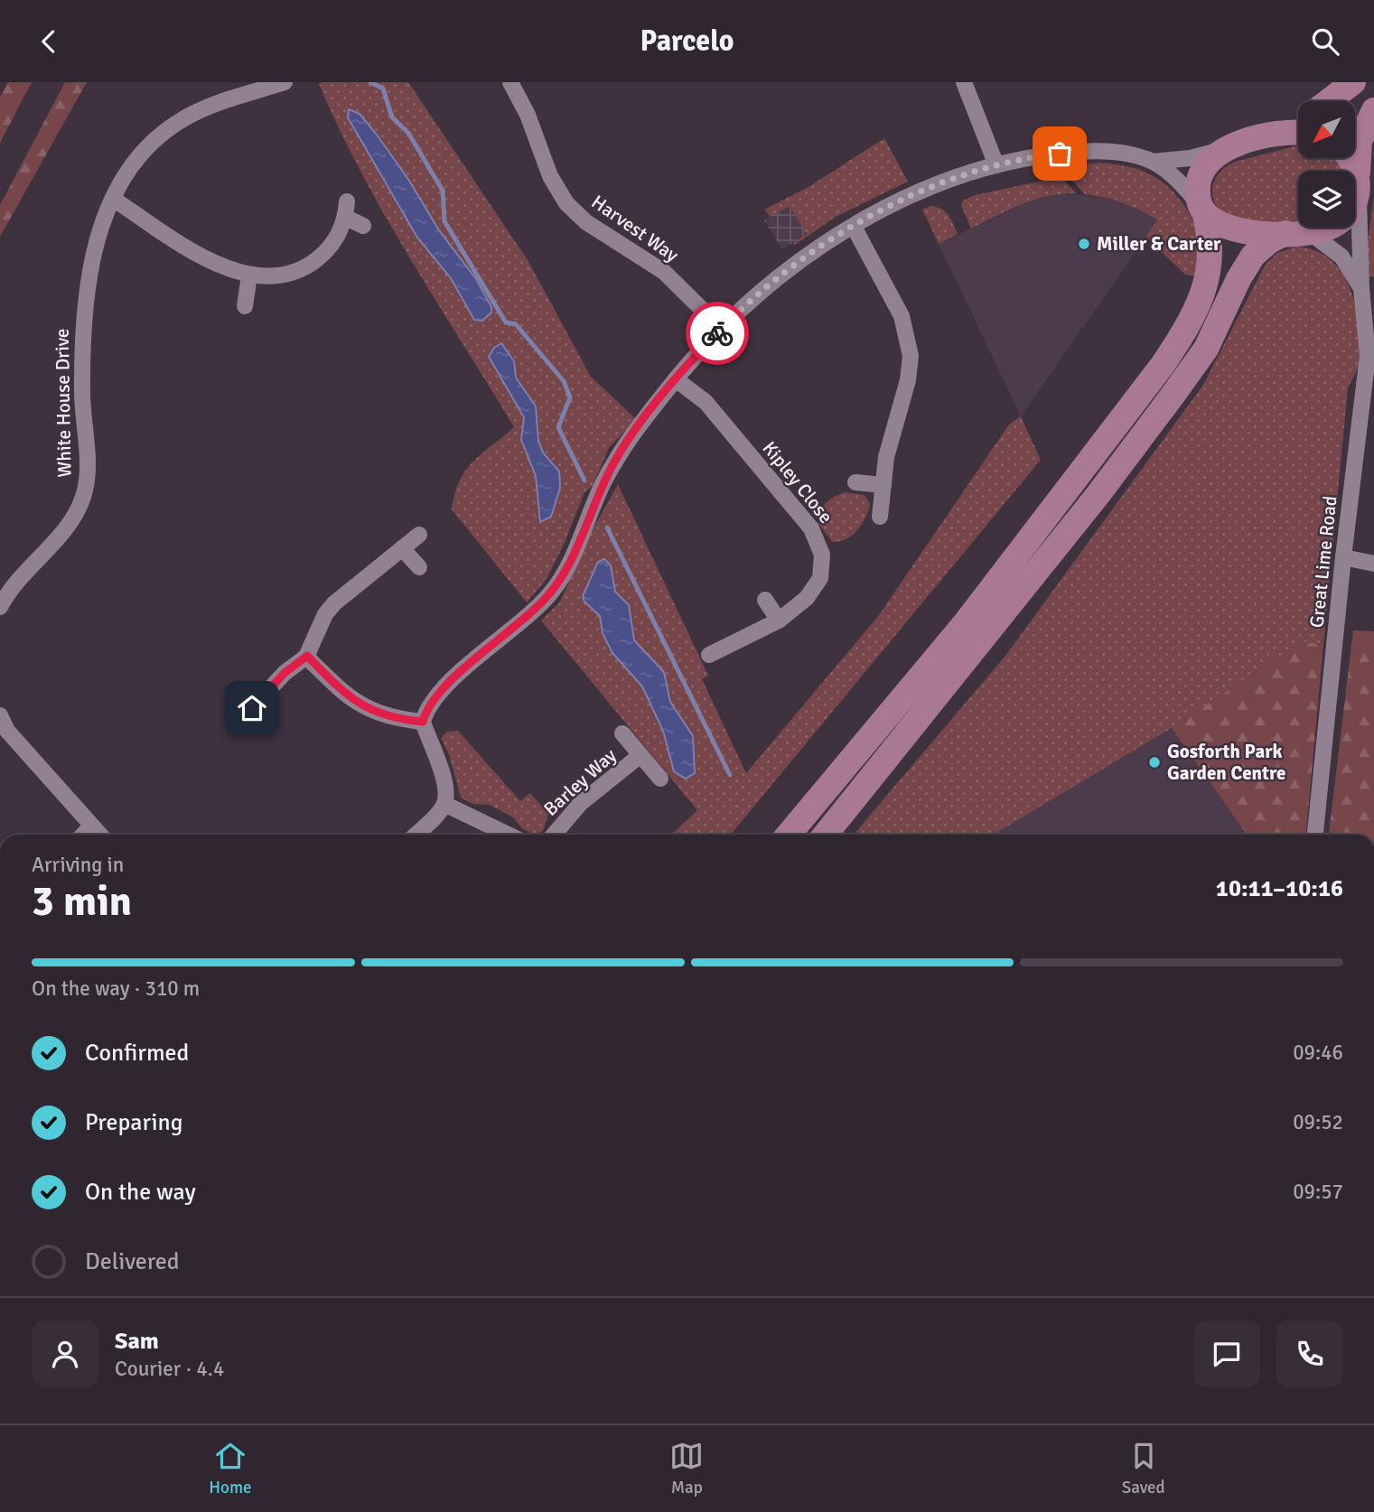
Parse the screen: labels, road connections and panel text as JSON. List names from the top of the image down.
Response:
{
  "streets": {
    "street": [
      "Harvest Way",
      "White House Drive",
      "Kipley Close",
      "Great Lime Road",
      "Barley Way"
    ]
  },
  "places": ["Miller & Carter", "Gosforth Park Garden Centre"],
  "north": "bottom left",
  "page": {
    "header": "Parcelo",
    "heading": ["3 min", "Arriving in", "10:11–10:16"],
    "panel": ["Sam", "Courier · 4.4"],
    "bar": "On the way · 310 m",
    "list": [
      ["Confirmed", "09:46"],
      ["Preparing", "09:52"],
      ["On the way", "09:57"],
      "Delivered"
    ],
    "tabs": ["Home", "Map", "Saved"]
  }
}
